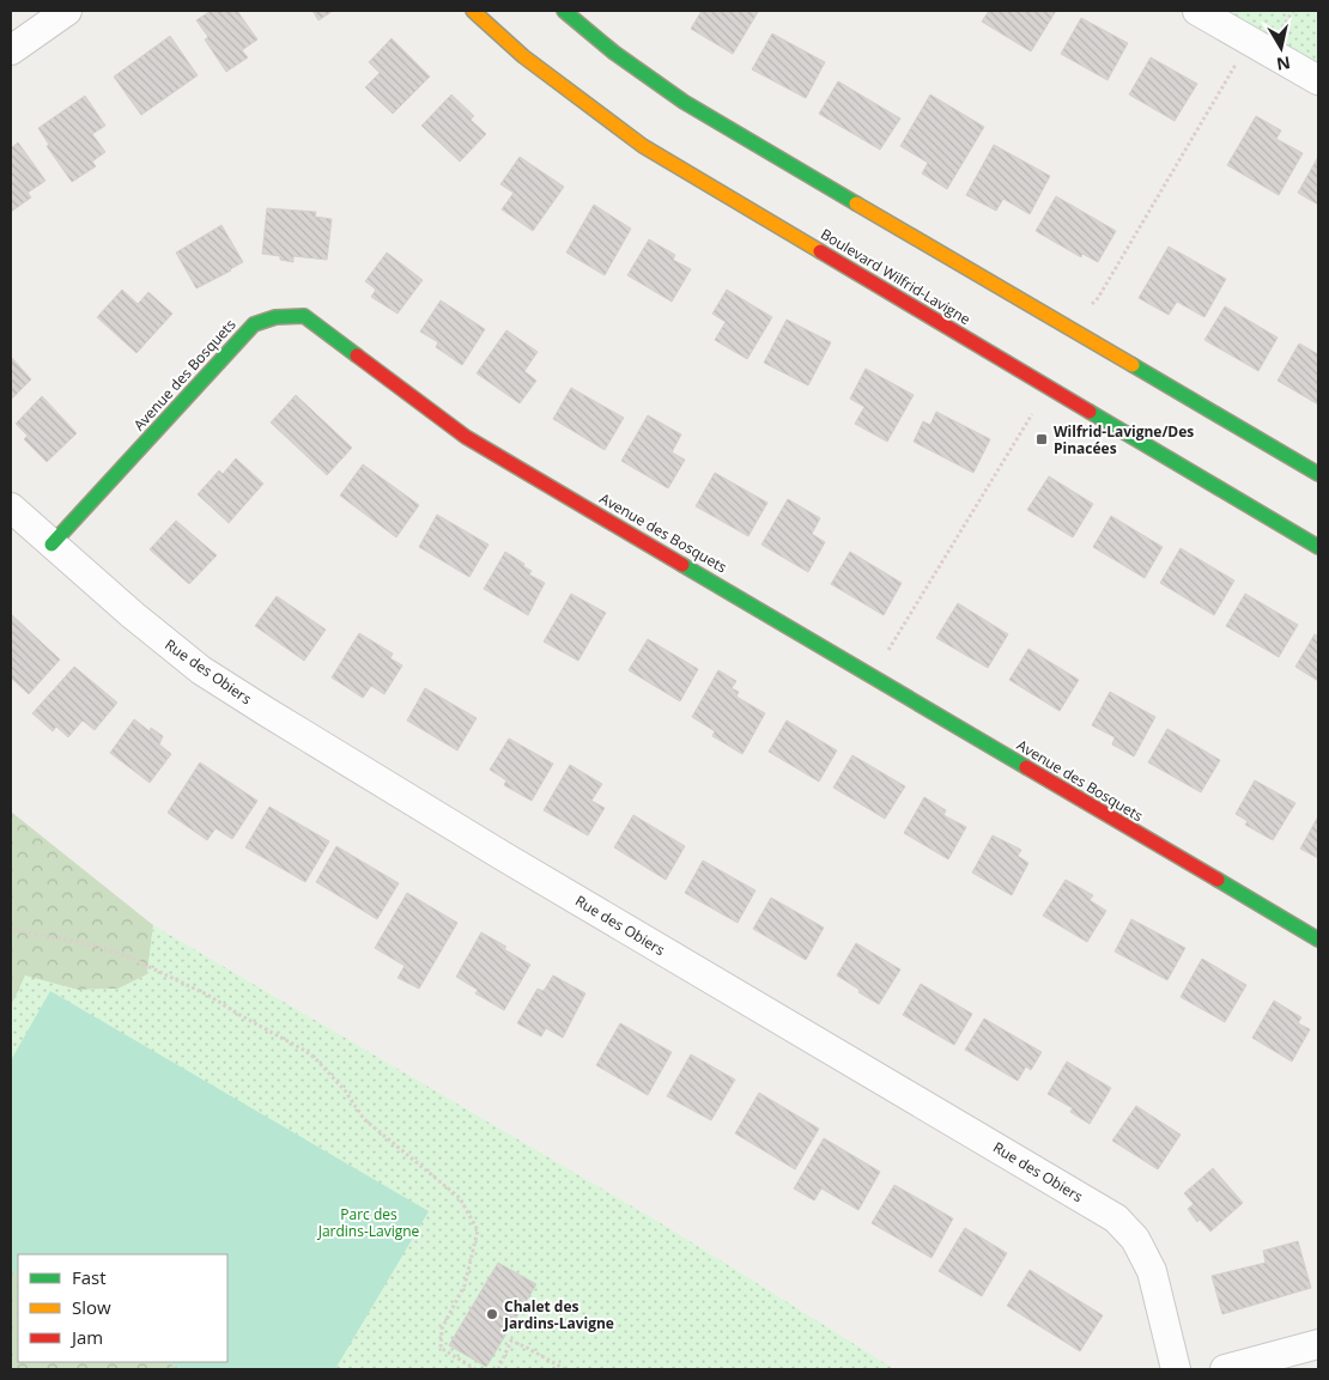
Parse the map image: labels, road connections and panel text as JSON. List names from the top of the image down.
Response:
{
  "streets": {
    "street": ["Boulevard Wilfrid-Lavigne", "Avenue des Bosquets", "Rue des Obiers"]
  },
  "crossings": [
    ["Avenue des Bosquets", "Rue des Obiers"]
  ],
  "parks": ["Parc des Jardins-Lavigne"],
  "places": {
    "transit": ["Wilfrid-Lavigne/Des Pinacées"],
    "other": ["Chalet des Jardins-Lavigne"]
  },
  "legend": ["Fast", "Slow", "Jam"],
  "north": "bottom"
}
